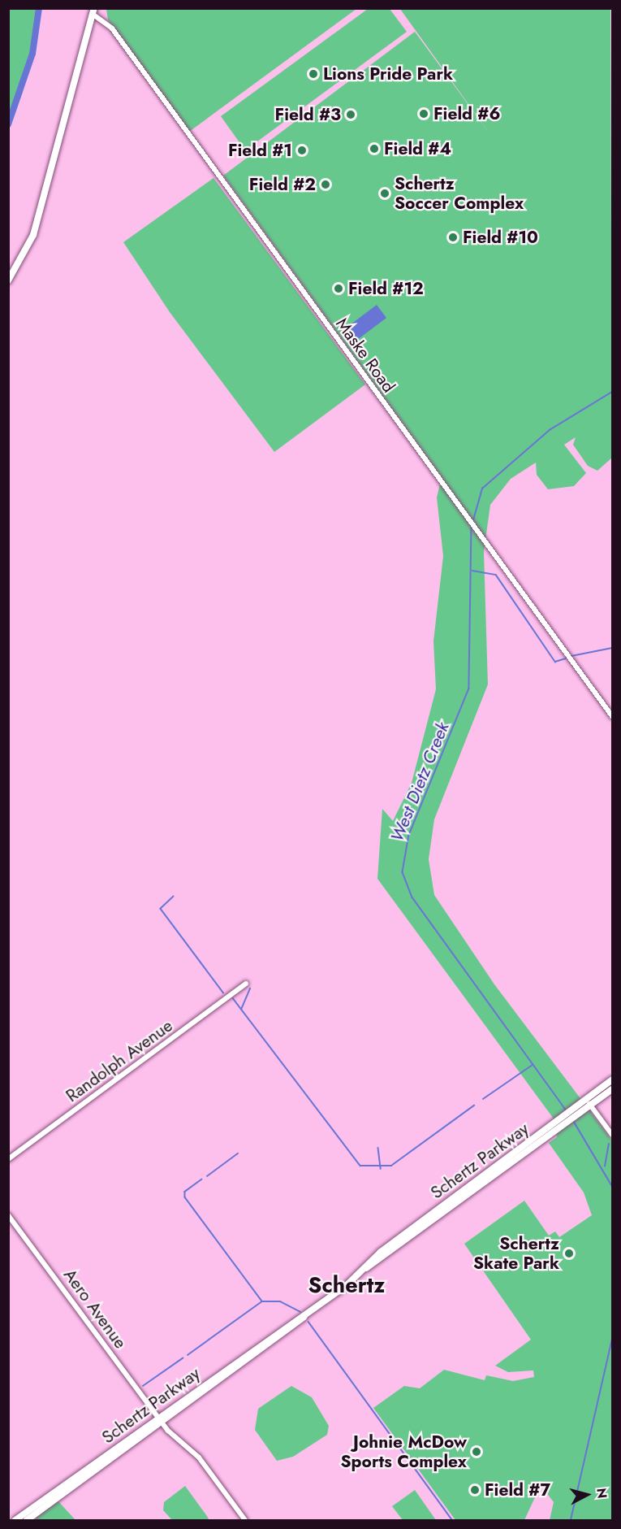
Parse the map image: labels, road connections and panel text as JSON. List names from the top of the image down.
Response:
{
  "streets": {
    "main road": ["Schertz Parkway"],
    "street": ["Maske Road", "Randolph Avenue", "Aero Avenue"]
  },
  "crossings": [
    ["Schertz Parkway", "Aero Avenue"]
  ],
  "districts": ["Schertz"],
  "water": ["West Dietz Creek"],
  "places": [
    "Lions Pride Park",
    "Field #6",
    "Field #3",
    "Field #4",
    "Field #1",
    "Field #2",
    "Schertz Soccer Complex",
    "Field #10",
    "Field #12",
    "Schertz Skate Park",
    "Johnie McDow Sports Complex",
    "Field #7"
  ],
  "north": "right"
}
